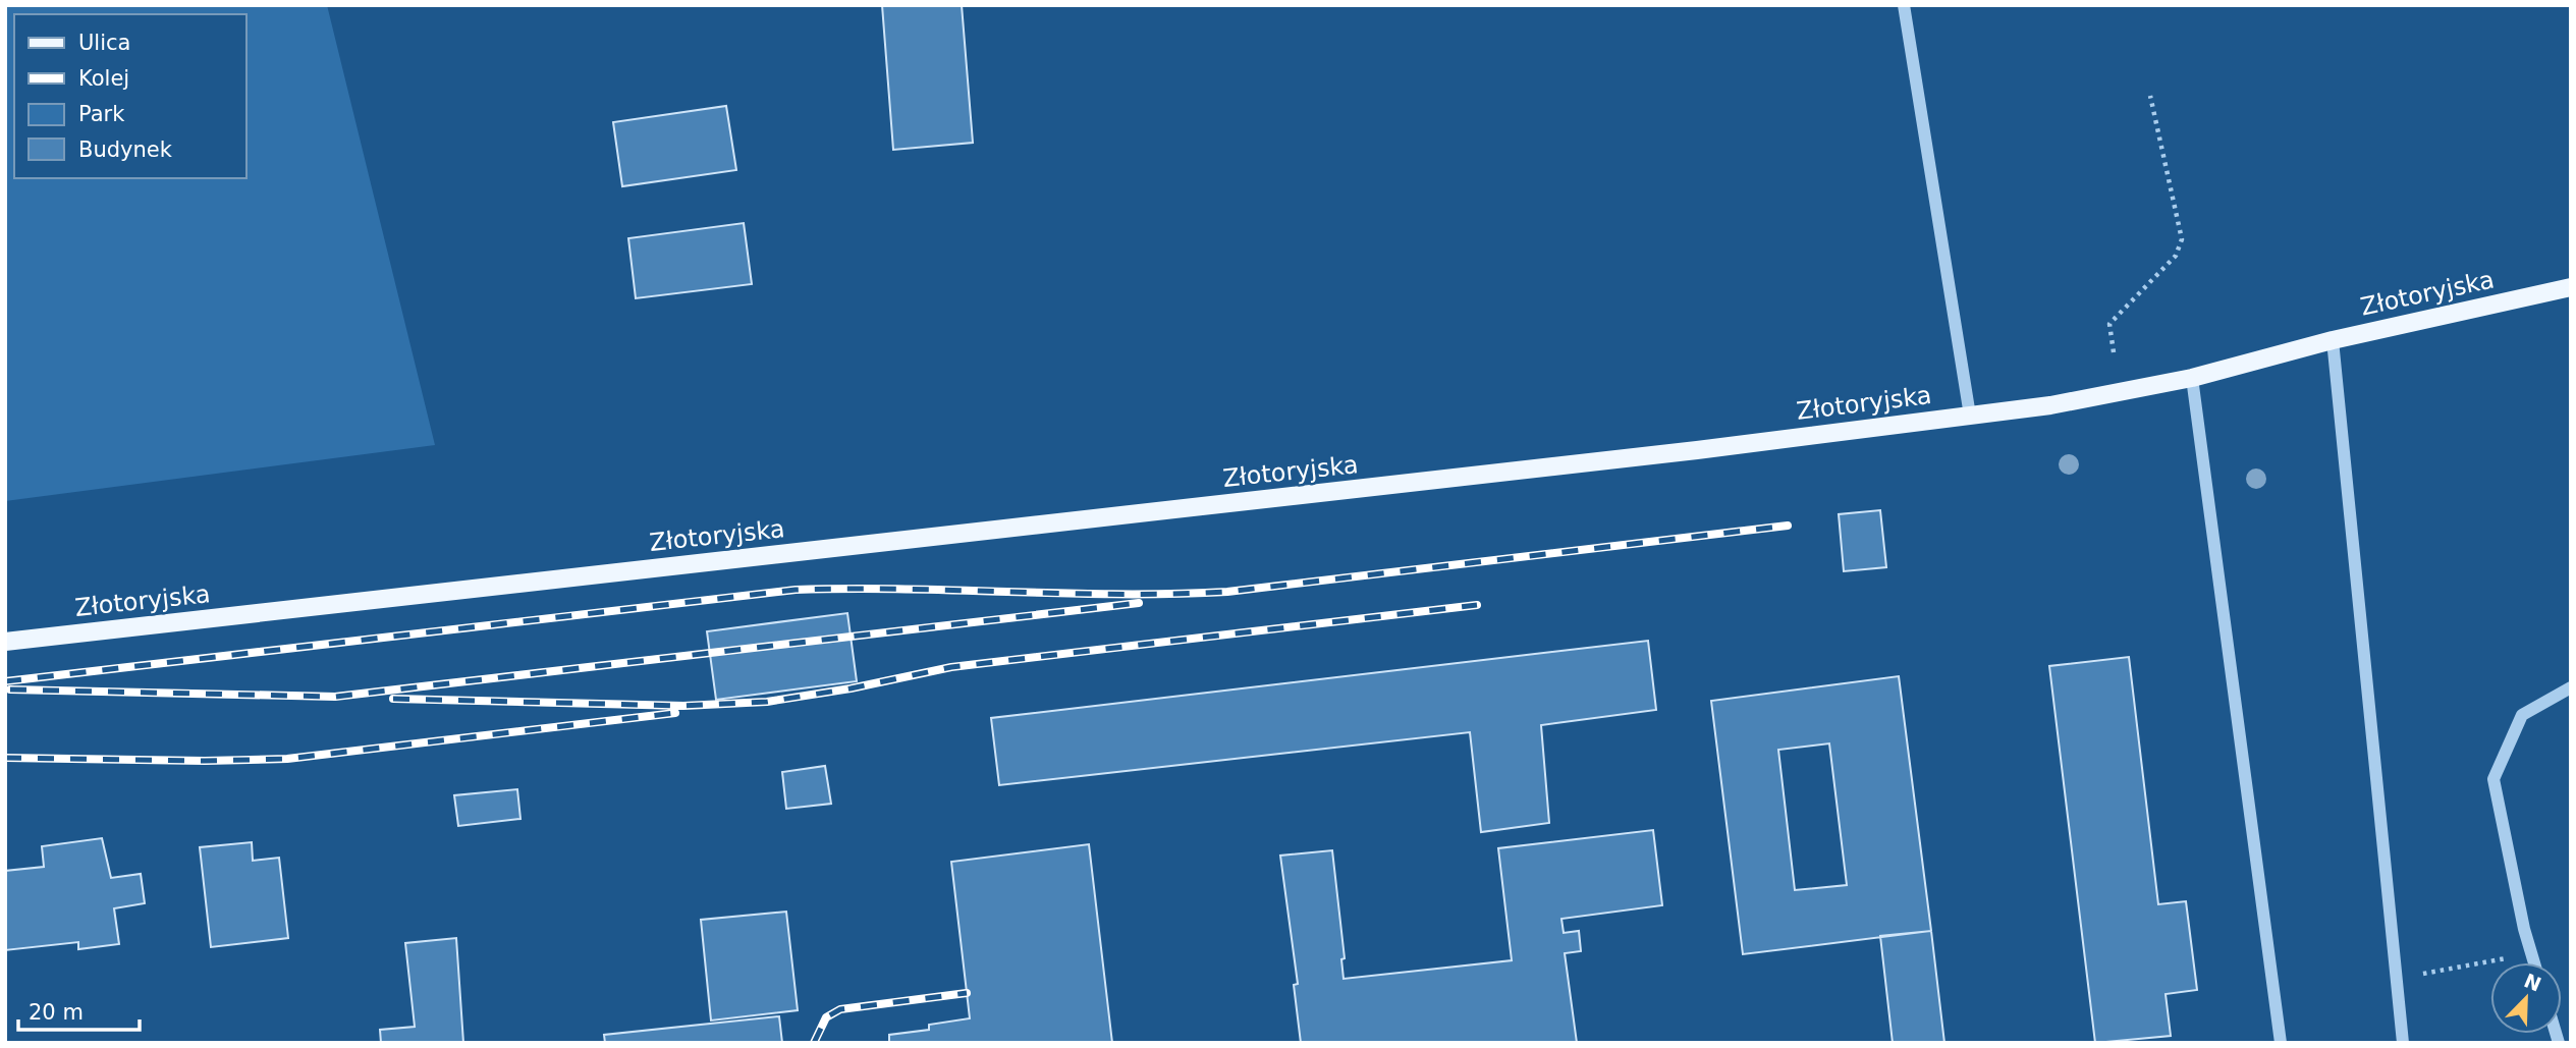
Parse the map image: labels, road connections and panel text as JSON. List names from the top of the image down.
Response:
{
  "streets": {
    "main road": ["Złotoryjska"]
  },
  "legend": [
    "Ulica",
    "Kolej",
    "Park",
    "Budynek"
  ],
  "scale_bar": "20 m",
  "north": "top right"
}
